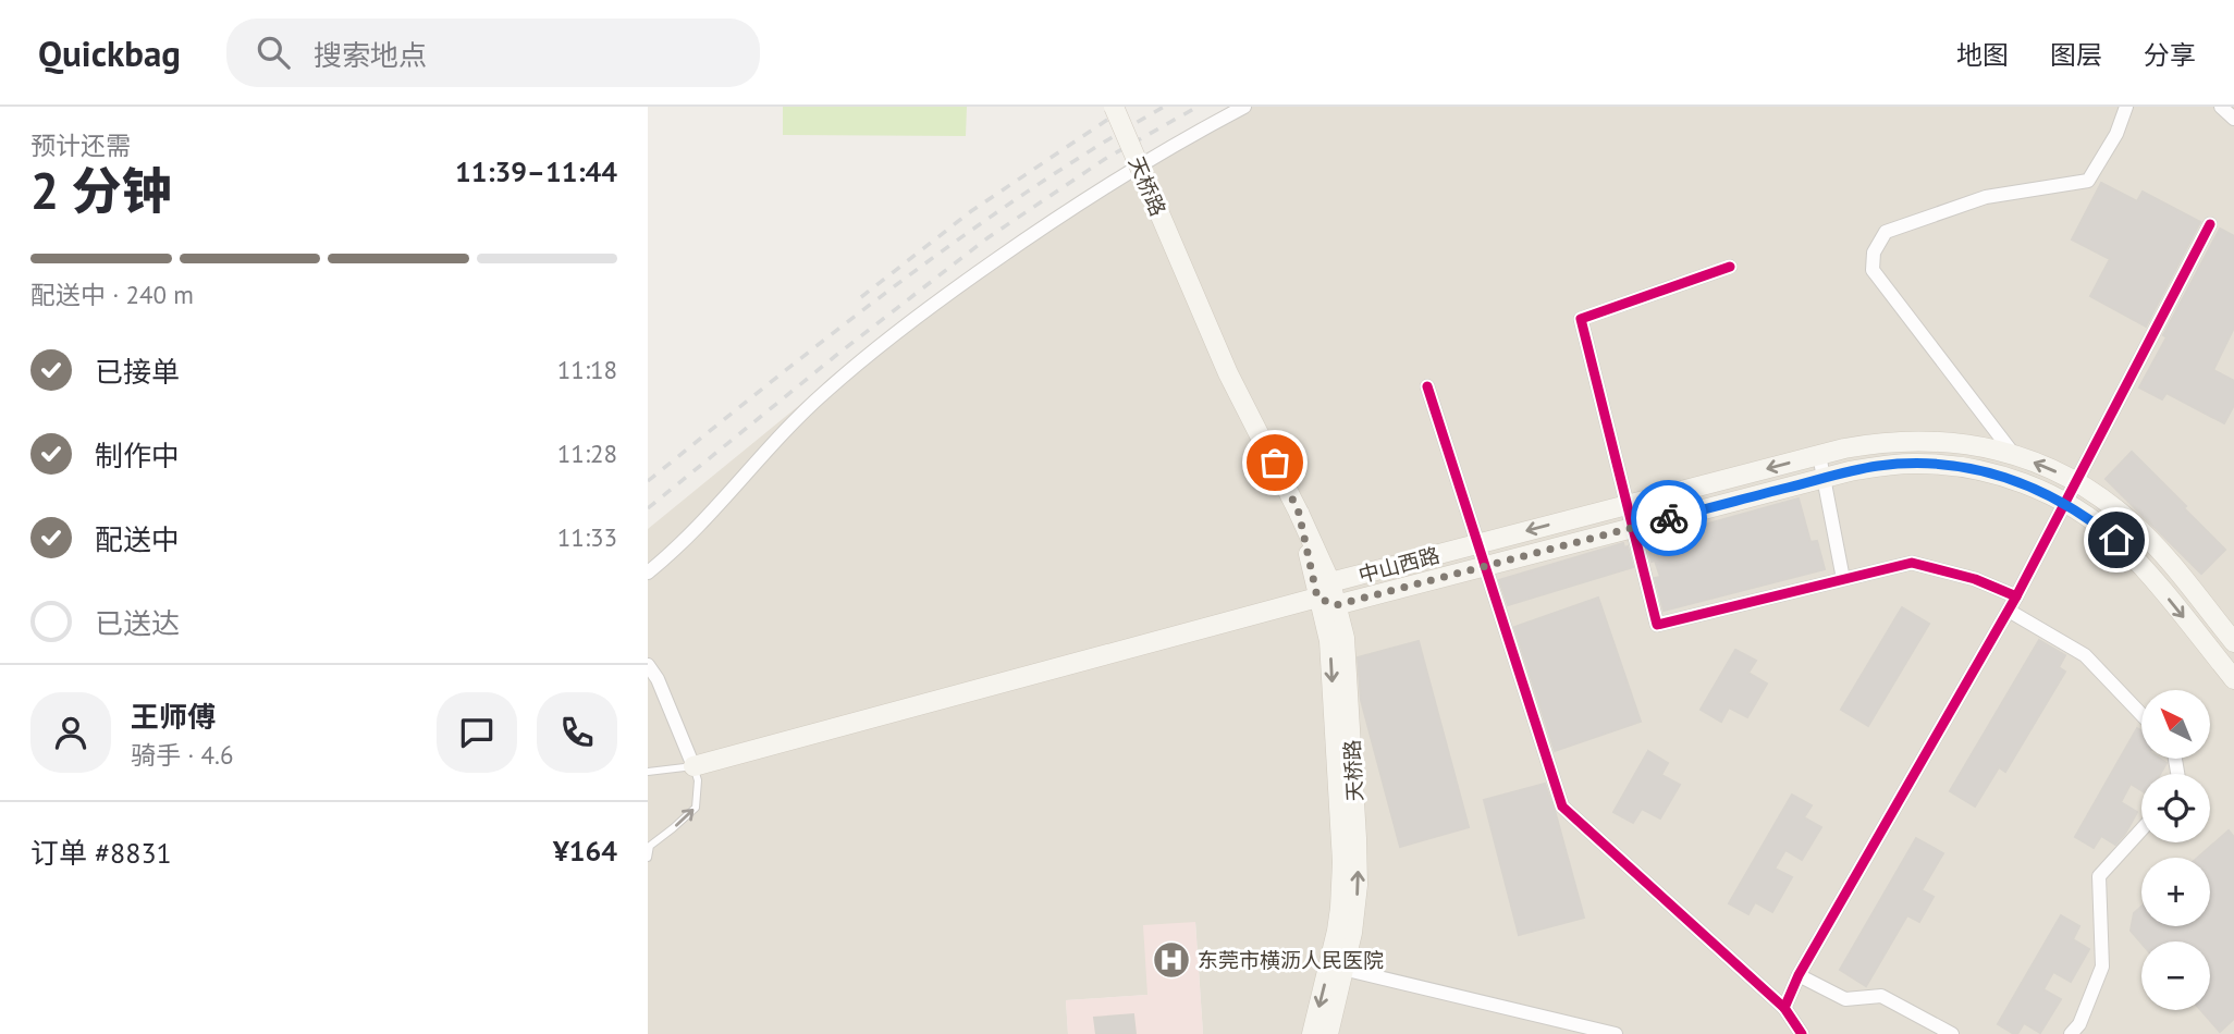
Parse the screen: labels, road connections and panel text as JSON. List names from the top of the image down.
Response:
{
  "streets": {
    "main road": ["天桥路", "中山西路"]
  },
  "crossings": [
    ["天桥路", "中山西路"]
  ],
  "places": {
    "hospital": ["东莞市横沥人民医院"]
  },
  "north": "top left",
  "page": {
    "header": "Quickbag",
    "search": "搜索地点",
    "nav": ["地图", "图层", "分享"],
    "heading": ["2 分钟", "预计还需", "11:39–11:44"],
    "panel": [
      "王师傅",
      "骑手 · 4.6",
      "订单 #8831",
      "¥164"
    ],
    "bar": "配送中 · 240 m",
    "list": [
      ["已接单", "11:18"],
      ["制作中", "11:28"],
      ["配送中", "11:33"],
      "已送达"
    ],
    "map_buttons": ["+", "−"]
  }
}
